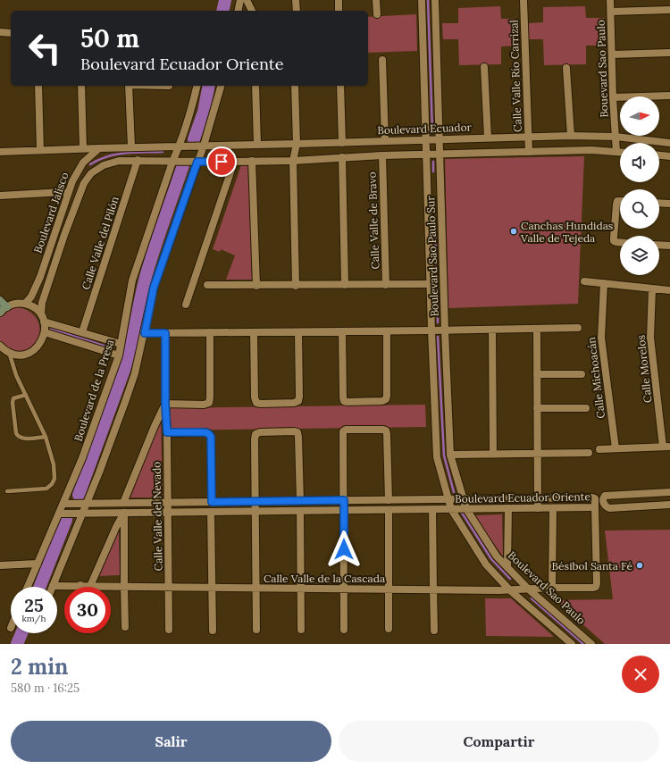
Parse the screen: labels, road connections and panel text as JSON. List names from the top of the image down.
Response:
{
  "streets": {
    "street": [
      "Bouevard Sao Paulo",
      "Calle Valle Río Carrizal",
      "Boulevard Ecuador",
      "Boulevard Jalisco",
      "Calle Valle de Bravo",
      "Calle Valle del Pilón",
      "Boulevard Sao Paulo Sur",
      "Calle Morelos",
      "Calle Michoacán",
      "Boulevard de la Presa",
      "Boulevard Ecuador Oriente",
      "Calle Valle del Nevado",
      "Calle Valle de la Cascada",
      "Boulevard Sao Paulo"
    ]
  },
  "crossings": [
    ["Bouevard Sao Paulo", "Boulevard Ecuador"],
    ["Calle Valle Río Carrizal", "Boulevard Ecuador"],
    ["Boulevard Ecuador", "Boulevard Sao Paulo Sur"],
    ["Boulevard Ecuador", "Boulevard de la Presa"],
    ["Boulevard Jalisco", "Calle Valle del Pilón"],
    ["Boulevard Jalisco", "Boulevard de la Presa"],
    ["Boulevard Sao Paulo Sur", "Boulevard Ecuador Oriente"],
    ["Boulevard Sao Paulo Sur", "Boulevard Sao Paulo"],
    ["Boulevard de la Presa", "Boulevard Ecuador Oriente"],
    ["Boulevard Ecuador Oriente", "Calle Valle del Nevado"],
    ["Boulevard Ecuador Oriente", "Calle Valle de la Cascada"],
    ["Boulevard Ecuador Oriente", "Boulevard Sao Paulo"],
    ["Calle Valle del Nevado", "Calle Valle de la Cascada"],
    ["Calle Valle de la Cascada", "Boulevard Sao Paulo"]
  ],
  "places": ["Canchas Hundidas Valle de Tejeda", "Bésibol Santa Fé"],
  "north": "right",
  "page": {
    "turn": ["50 m", "Boulevard Ecuador Oriente"],
    "speed": "25 km/h",
    "limit": "30",
    "heading": ["2 min", "580 m · 16:25"],
    "buttons": ["Salir", "Compartir"]
  }
}
